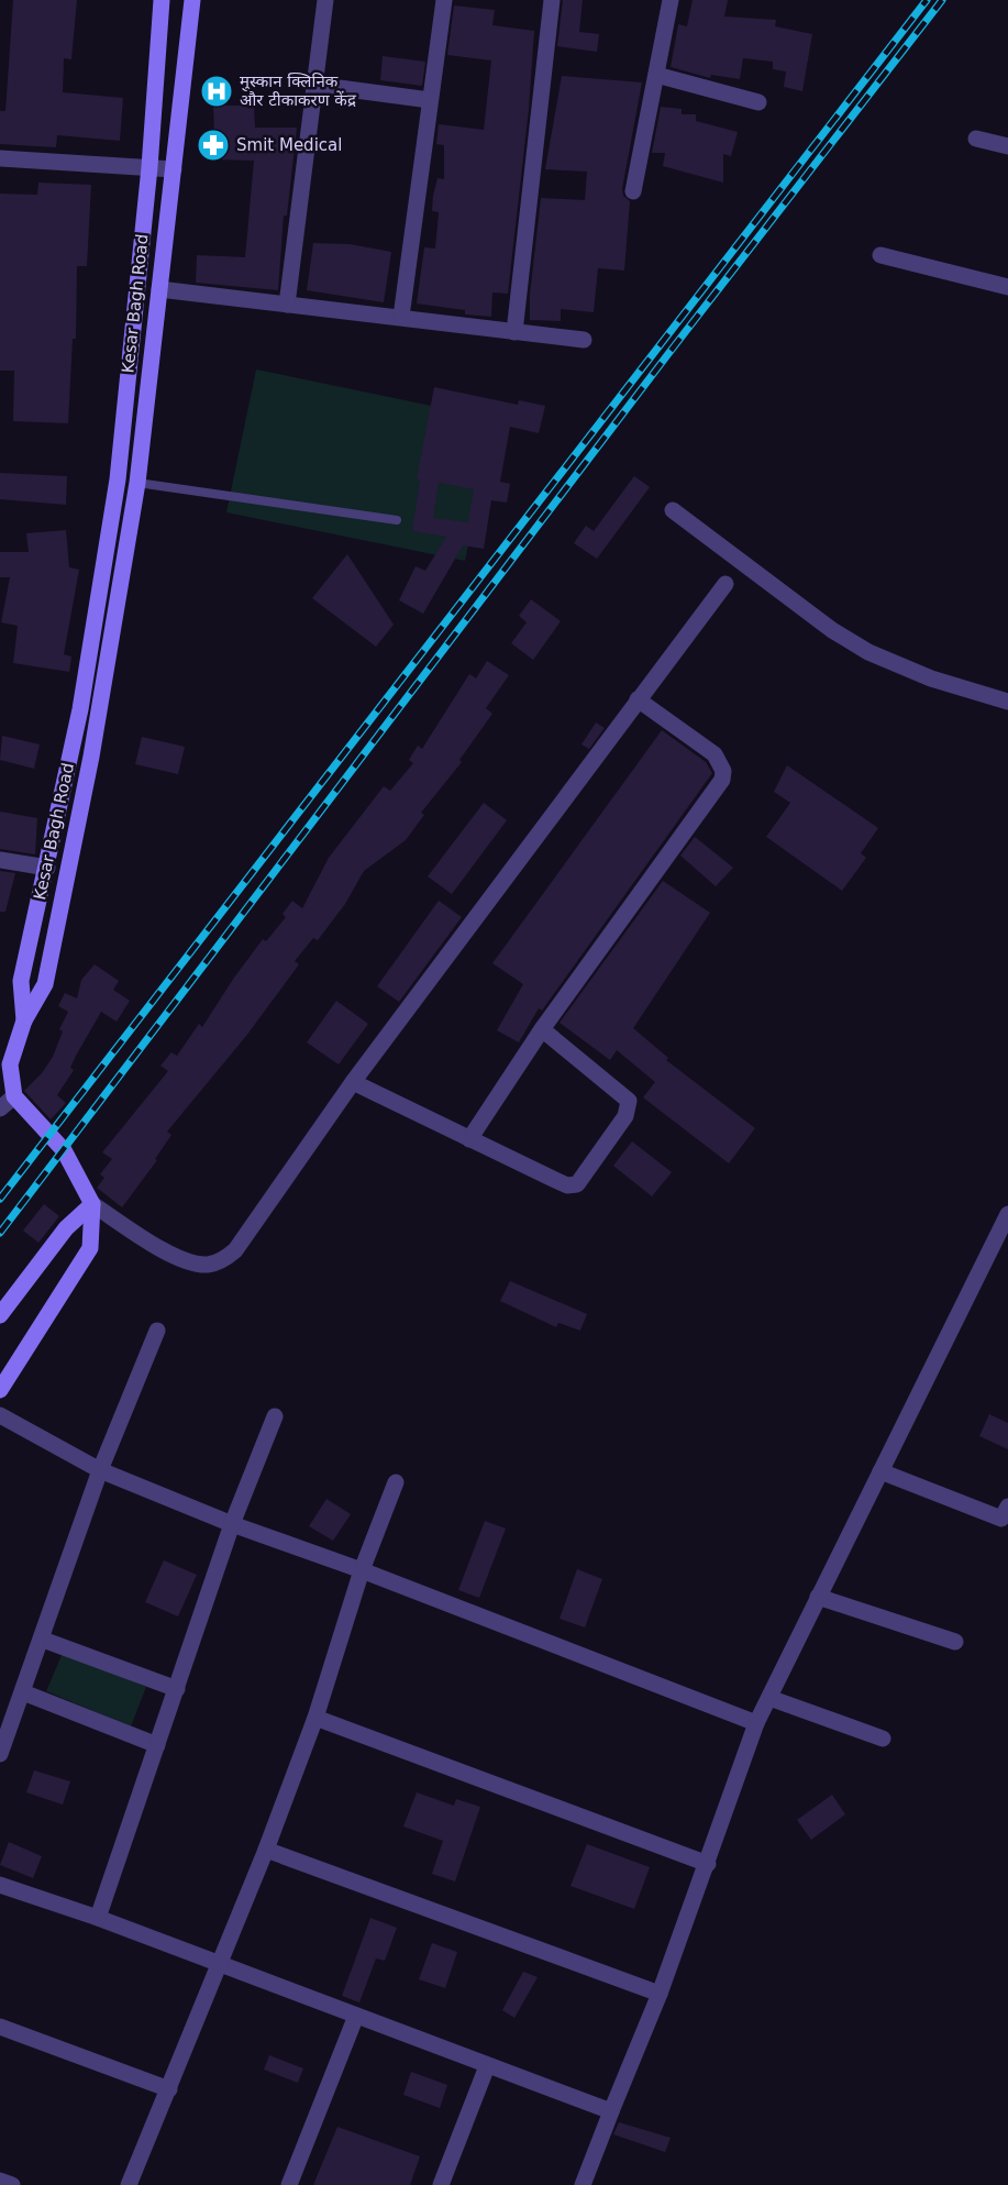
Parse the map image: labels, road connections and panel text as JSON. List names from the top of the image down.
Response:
{
  "streets": {
    "main road": ["Kesar Bagh Road"]
  },
  "places": {
    "hospital": ["मुस्कान क्लिनिक और टीकाकरण केंद्र"],
    "pharmacy": ["Smit Medical"]
  }
}
